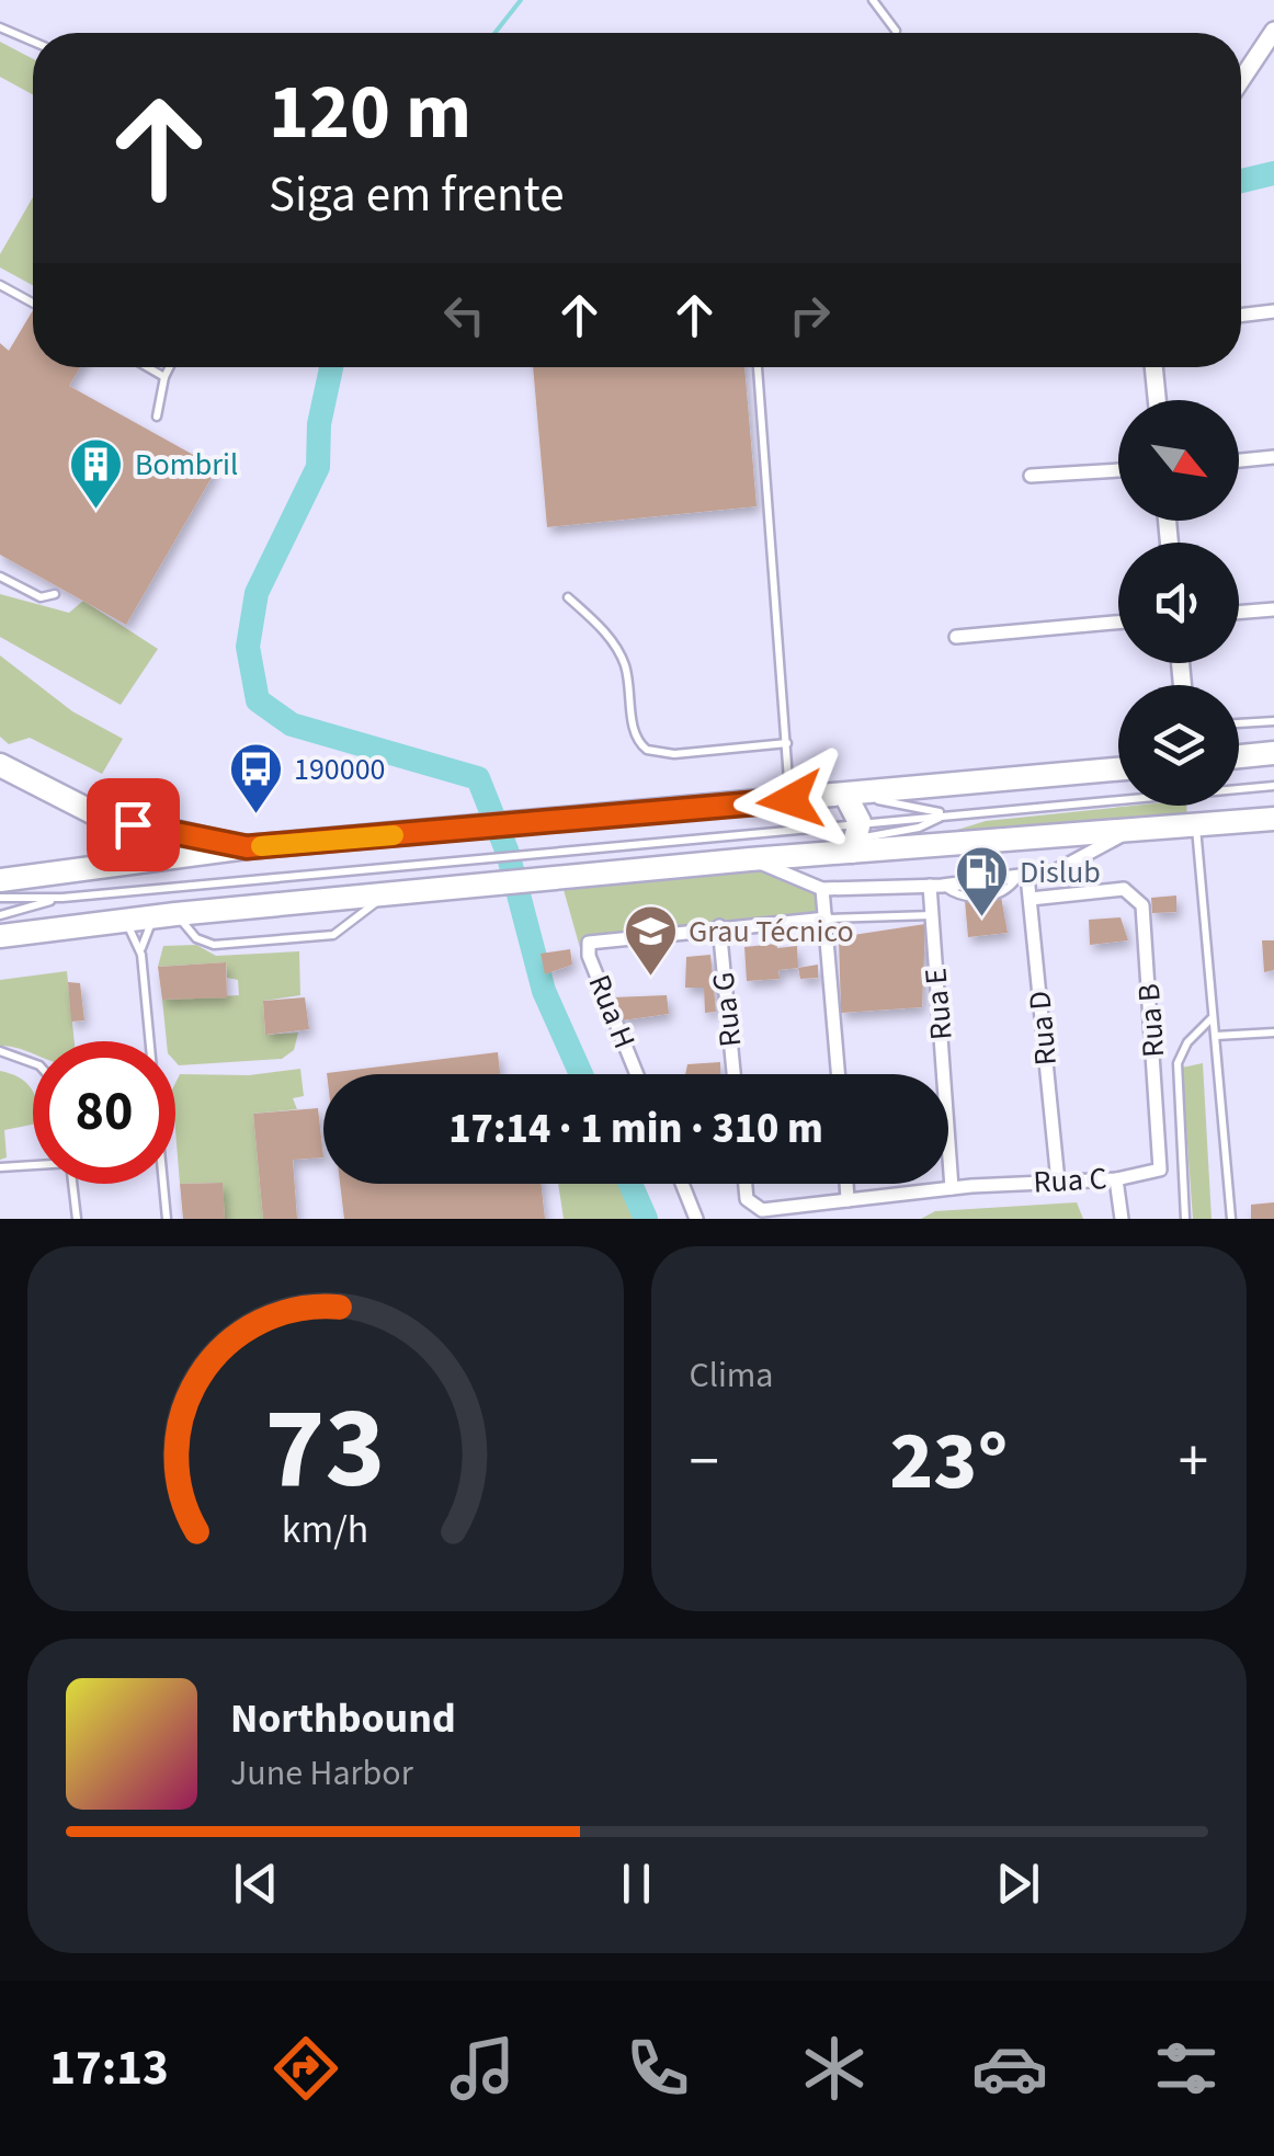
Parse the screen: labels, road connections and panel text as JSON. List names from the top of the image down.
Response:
{
  "streets": {
    "street": [
      "Rua E",
      "Rua G",
      "Rua H",
      "Rua B",
      "Rua D",
      "Rua C"
    ]
  },
  "crossings": [
    ["Rua E", "Rua C"],
    ["Rua G", "Rua H"],
    ["Rua B", "Rua D"],
    ["Rua B", "Rua C"],
    ["Rua D", "Rua C"]
  ],
  "places": {
    "building": ["Bombril"],
    "bus stop": ["190000"],
    "fuel station": ["Dislub"],
    "school or university": ["Grau Técnico"]
  },
  "north": "bottom right",
  "page": {
    "turn": ["120 m", "Siga em frente"],
    "limit": "80",
    "trip": "17:14 · 1 min · 310 m",
    "tile": "Clima",
    "heat": ["−", "23°", "+"],
    "song": ["Northbound", "June Harbor"],
    "tabs": "17:13",
    "gauge": ["73", "km/h"]
  }
}
